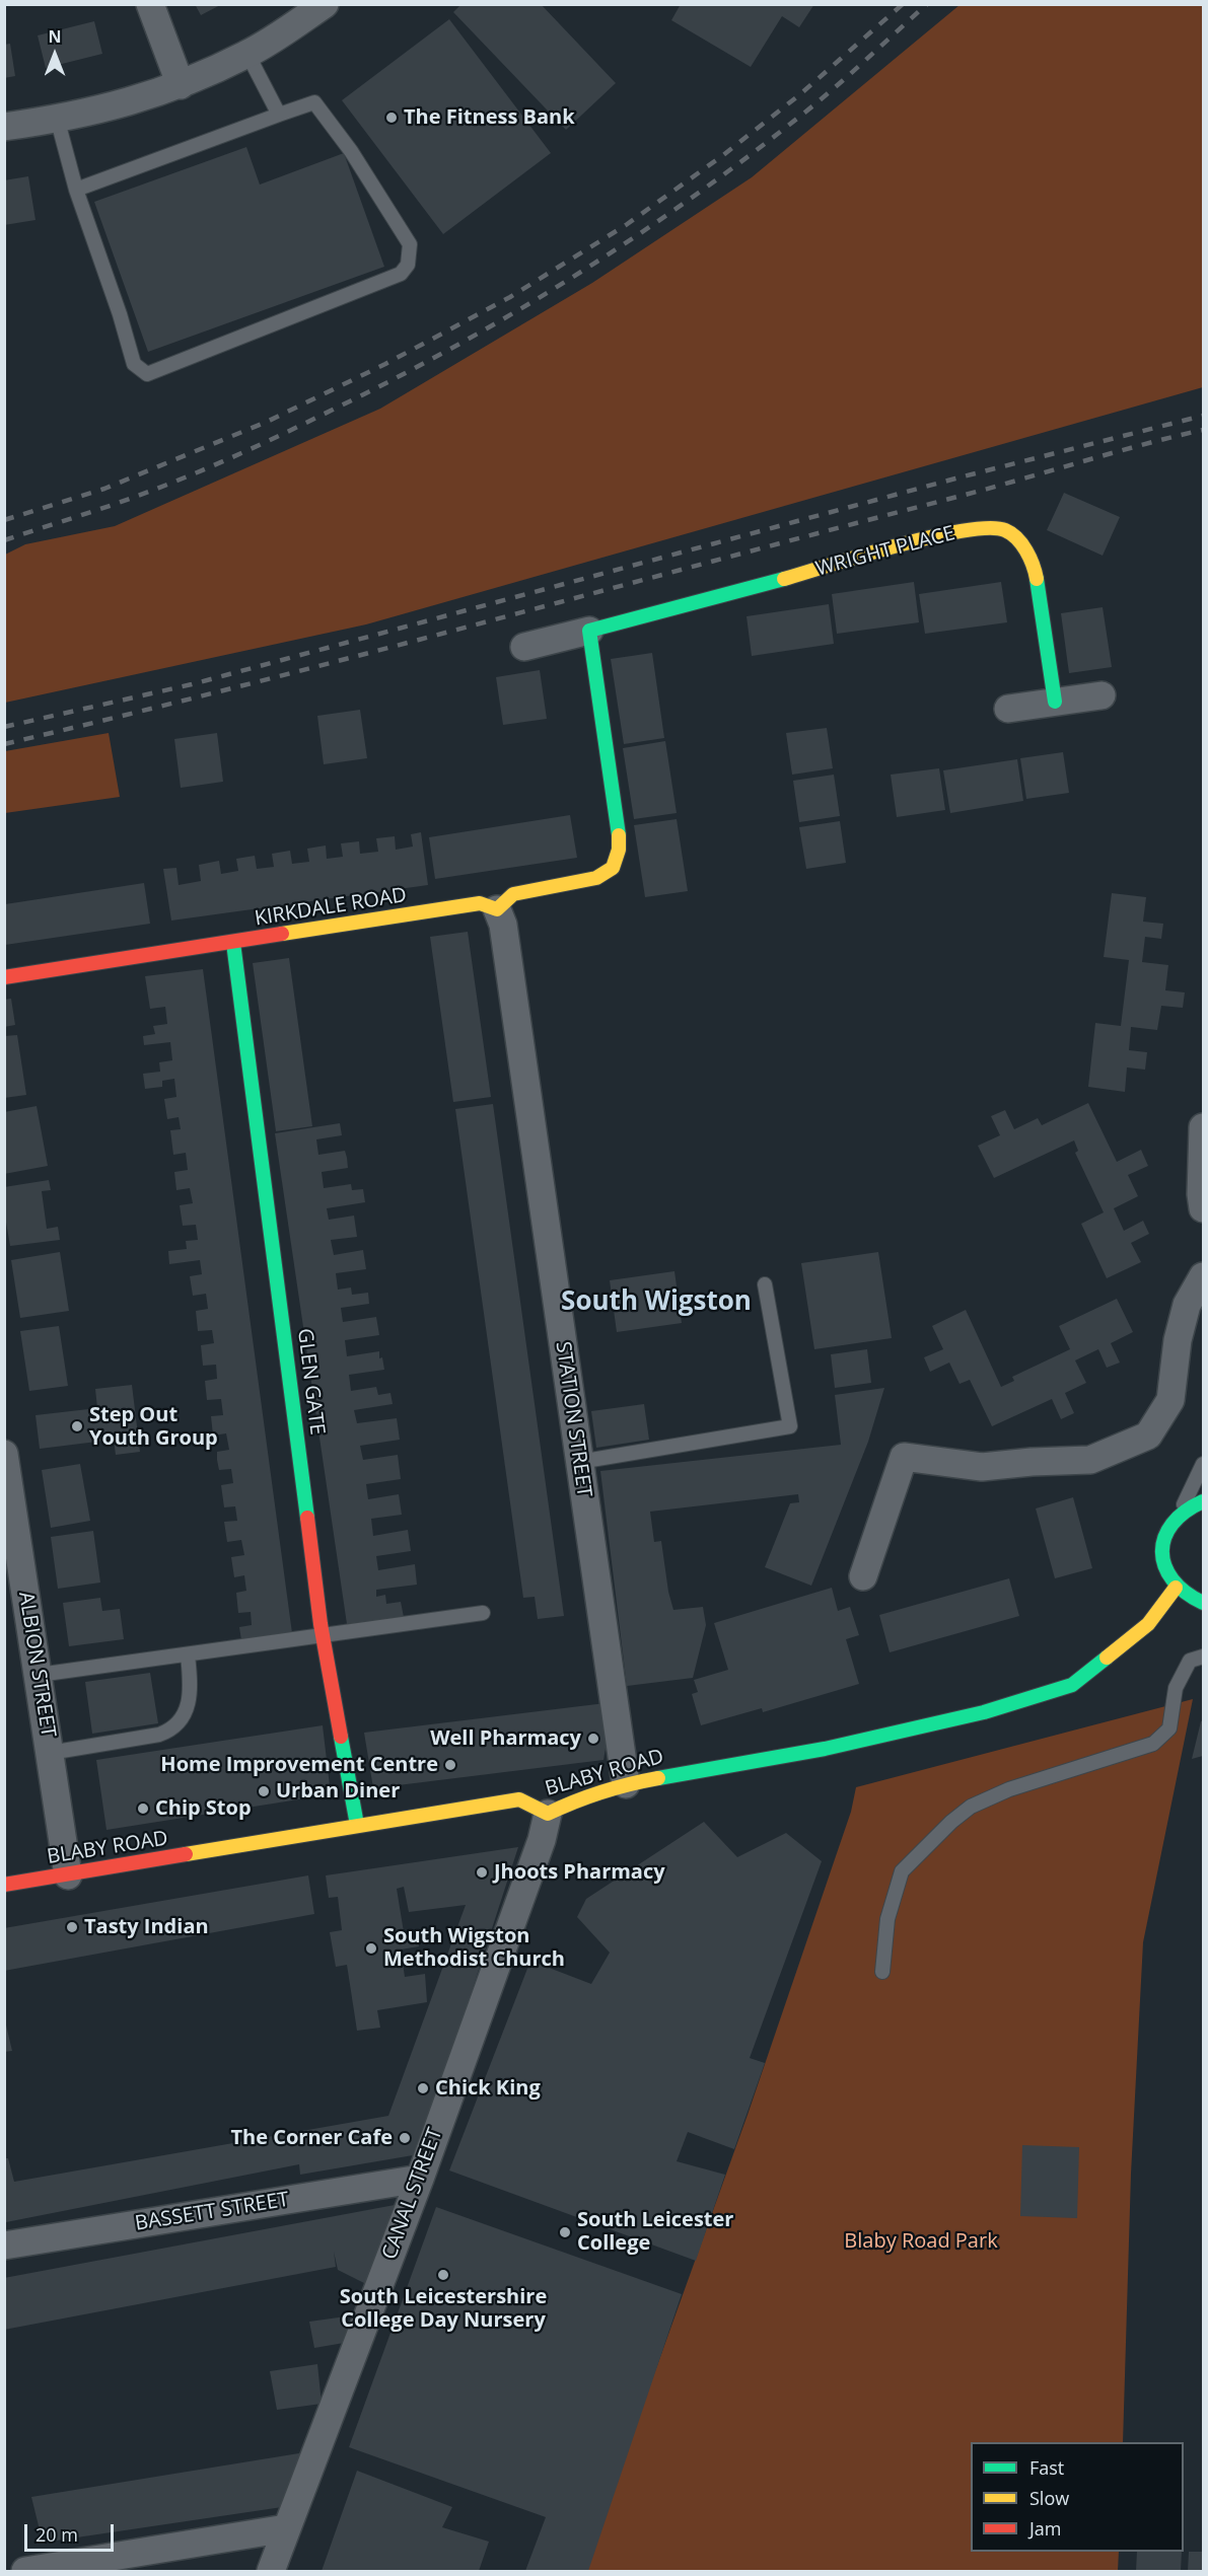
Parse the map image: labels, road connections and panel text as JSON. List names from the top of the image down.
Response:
{
  "streets": {
    "street": [
      "WRIGHT PLACE",
      "KIRKDALE ROAD",
      "GLEN GATE",
      "STATION STREET",
      "ALBION STREET",
      "BLABY ROAD",
      "CANAL STREET",
      "BASSETT STREET"
    ]
  },
  "crossings": [
    ["KIRKDALE ROAD", "GLEN GATE"],
    ["KIRKDALE ROAD", "STATION STREET"],
    ["GLEN GATE", "BLABY ROAD"],
    ["STATION STREET", "BLABY ROAD"],
    ["ALBION STREET", "BLABY ROAD"],
    ["BLABY ROAD", "CANAL STREET"],
    ["CANAL STREET", "BASSETT STREET"]
  ],
  "districts": ["South Wigston"],
  "parks": ["Blaby Road Park"],
  "places": [
    "The Fitness Bank",
    "Step Out Youth Group",
    "Well Pharmacy",
    "Home Improvement Centre",
    "Urban Diner",
    "Chip Stop",
    "Jhoots Pharmacy",
    "Tasty Indian",
    "South Wigston Methodist Church",
    "Chick King",
    "The Corner Cafe",
    "South Leicester College",
    "South Leicestershire College Day Nursery"
  ],
  "legend": ["Fast", "Slow", "Jam"],
  "scale_bar": "20 m",
  "north": "top"
}
